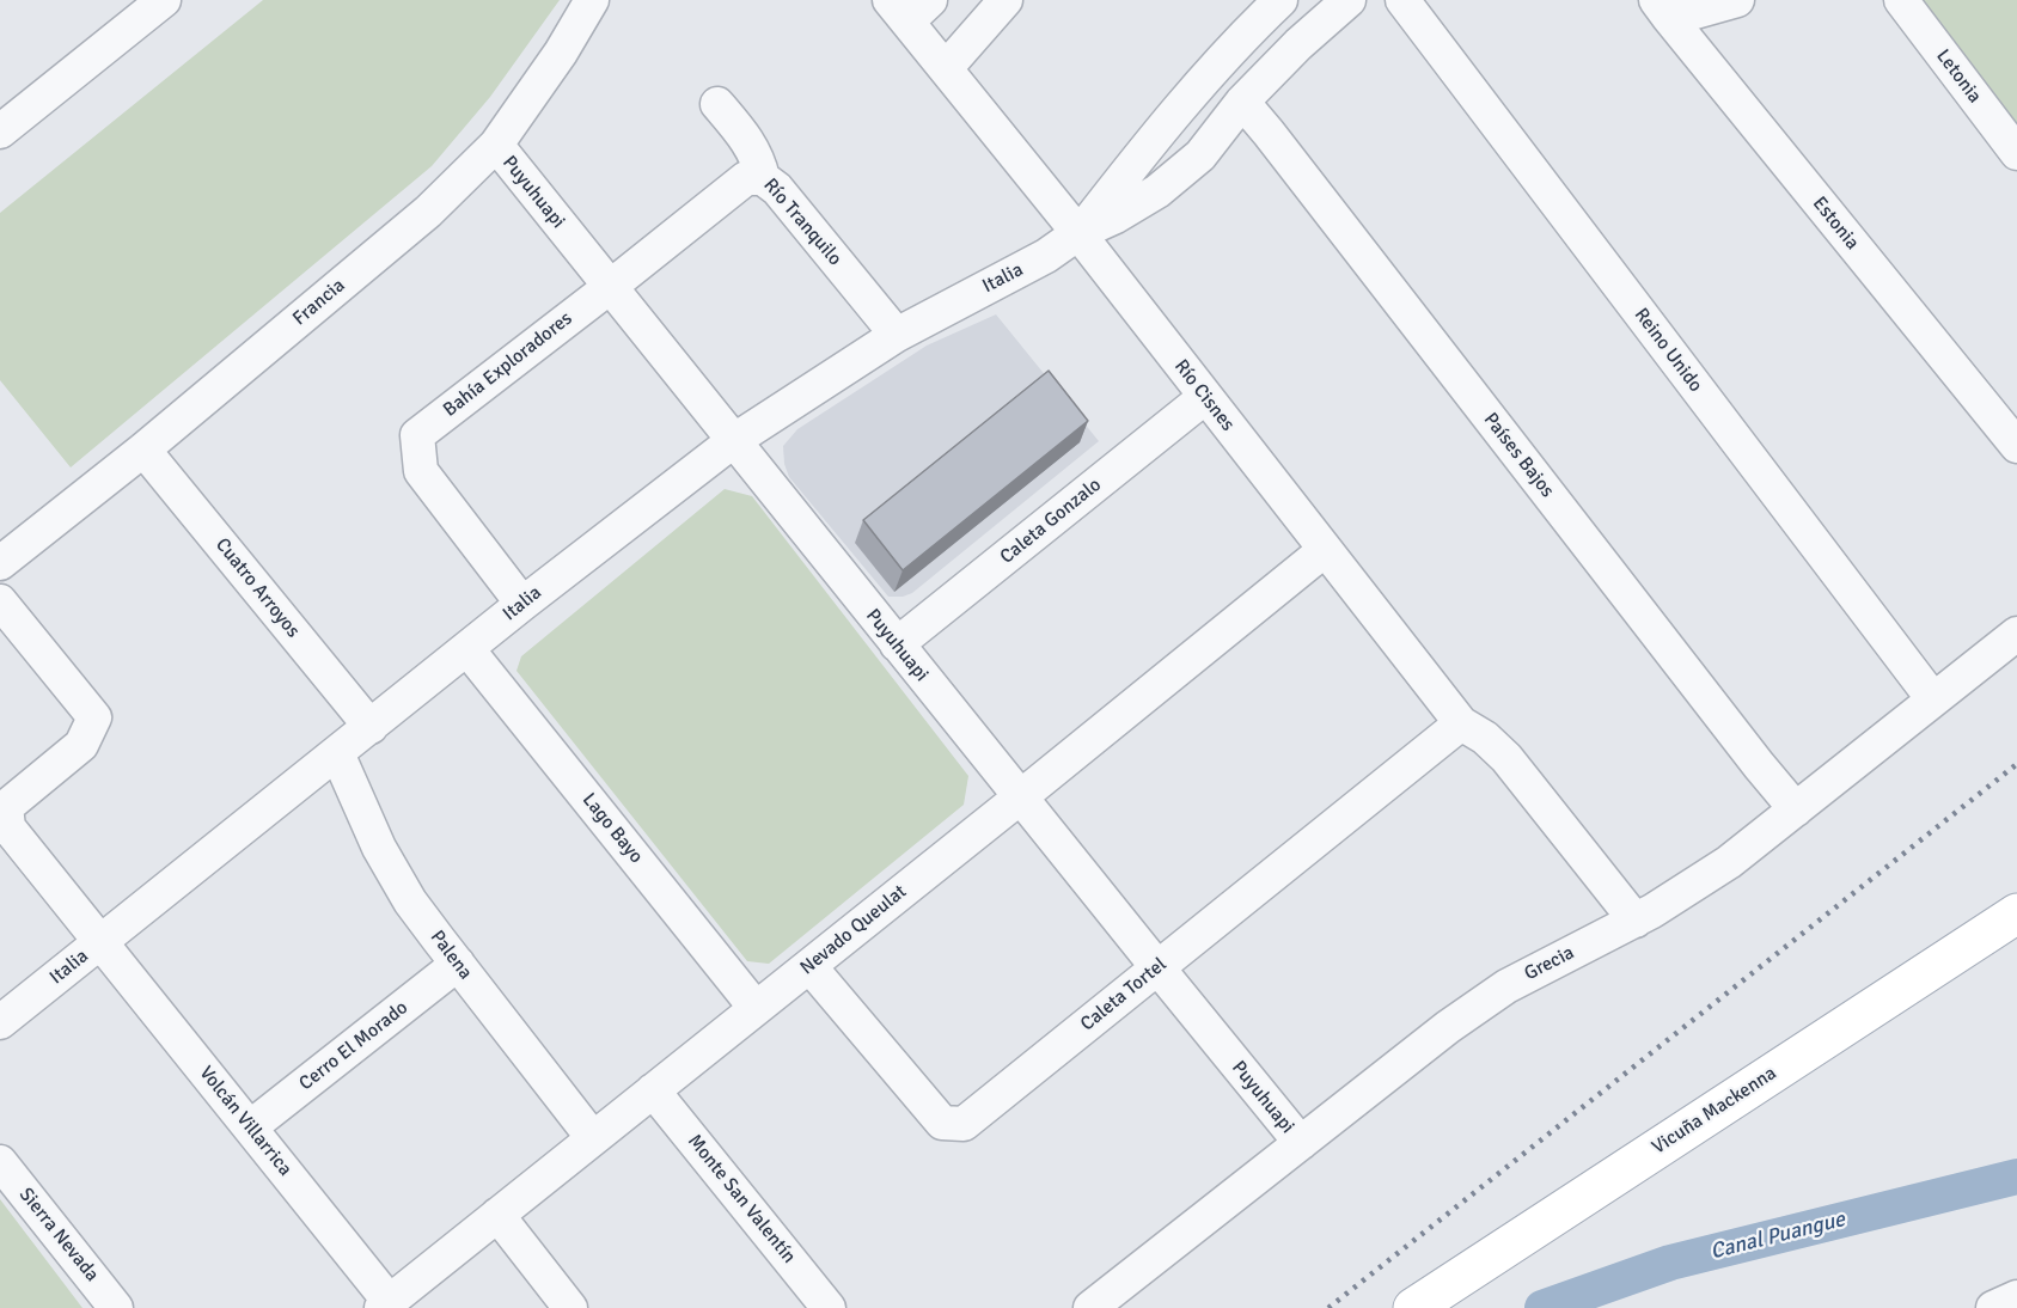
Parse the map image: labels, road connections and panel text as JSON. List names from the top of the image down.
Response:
{
  "streets": {
    "main road": ["Vicuña Mackenna"],
    "street": [
      "Letonia",
      "Puyuhuapi",
      "Río Tranquilo",
      "Estonia",
      "Italia",
      "Francia",
      "Reino Unido",
      "Bahía Exploradores",
      "Río Cisnes",
      "Países Bajos",
      "Caleta Gonzalo",
      "Cuatro Arroyos",
      "Lago Bayo",
      "Nevado Queulat",
      "Palena",
      "Grecia",
      "Caleta Tortel",
      "Cerro El Morado",
      "Volcán Villarrica",
      "Monte San Valentín",
      "Sierra Nevada"
    ]
  },
  "crossings": [
    ["Puyuhuapi", "Italia"],
    ["Puyuhuapi", "Francia"],
    ["Puyuhuapi", "Bahía Exploradores"],
    ["Puyuhuapi", "Caleta Gonzalo"],
    ["Puyuhuapi", "Nevado Queulat"],
    ["Puyuhuapi", "Grecia"],
    ["Puyuhuapi", "Caleta Tortel"],
    ["Río Tranquilo", "Italia"],
    ["Río Tranquilo", "Bahía Exploradores"],
    ["Italia", "Bahía Exploradores"],
    ["Italia", "Río Cisnes"],
    ["Italia", "Países Bajos"],
    ["Italia", "Cuatro Arroyos"],
    ["Italia", "Lago Bayo"],
    ["Italia", "Palena"],
    ["Italia", "Volcán Villarrica"],
    ["Francia", "Cuatro Arroyos"],
    ["Reino Unido", "Grecia"],
    ["Río Cisnes", "Caleta Gonzalo"],
    ["Río Cisnes", "Nevado Queulat"],
    ["Río Cisnes", "Grecia"],
    ["Río Cisnes", "Caleta Tortel"],
    ["Países Bajos", "Grecia"],
    ["Lago Bayo", "Nevado Queulat"],
    ["Nevado Queulat", "Palena"],
    ["Nevado Queulat", "Caleta Tortel"],
    ["Nevado Queulat", "Volcán Villarrica"],
    ["Nevado Queulat", "Monte San Valentín"],
    ["Palena", "Cerro El Morado"],
    ["Cerro El Morado", "Volcán Villarrica"]
  ],
  "water": ["Canal Puangue"]
}
